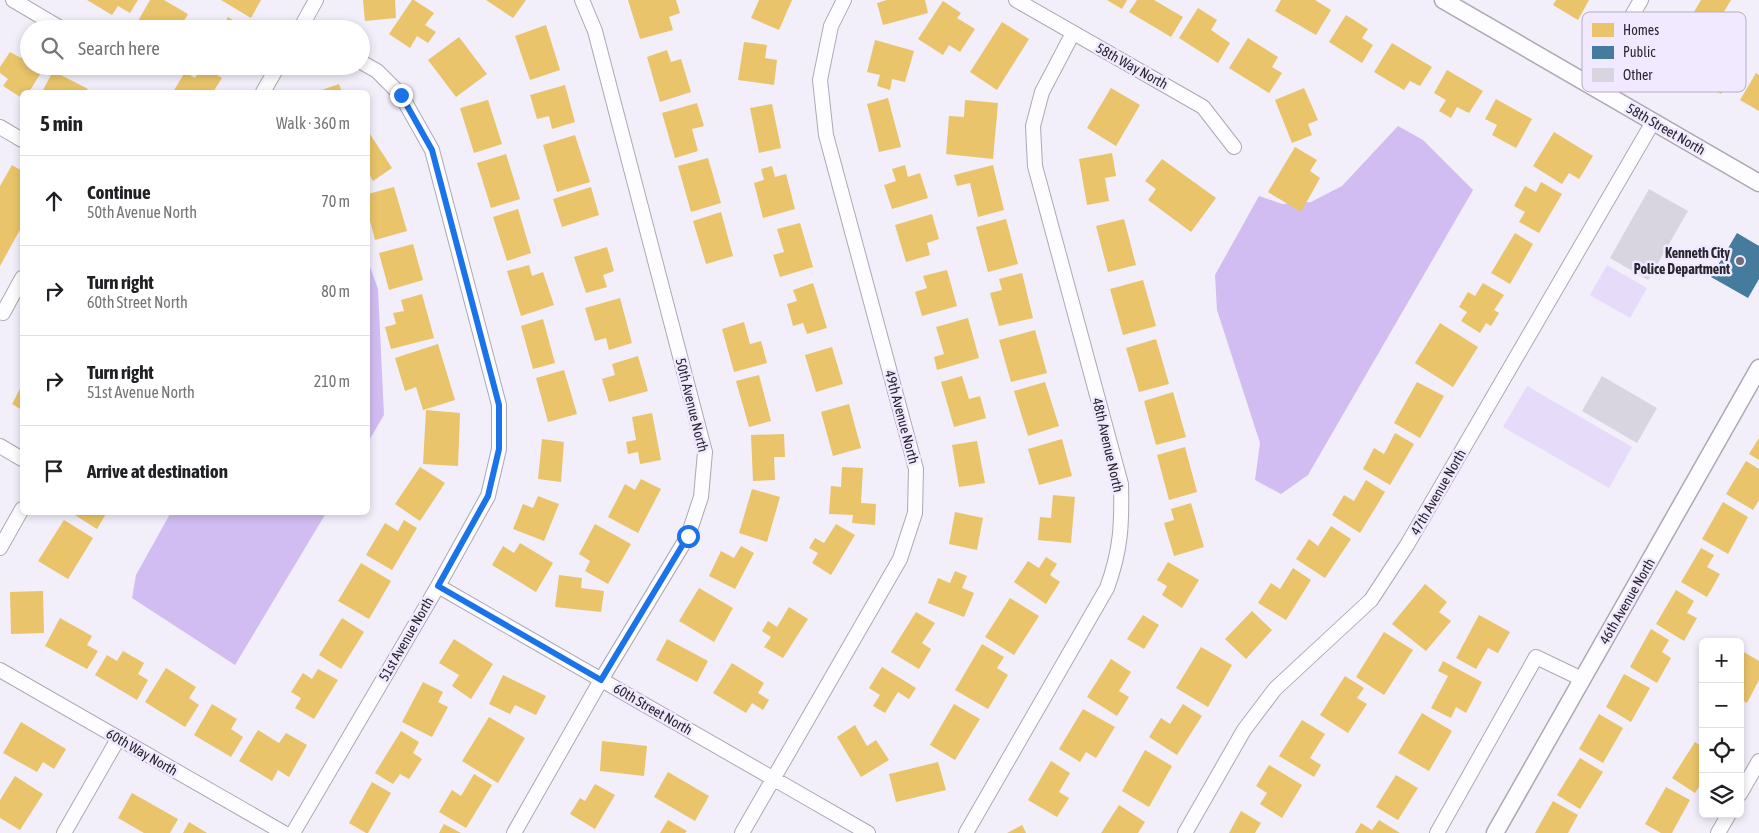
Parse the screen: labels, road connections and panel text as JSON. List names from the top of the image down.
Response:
{
  "streets": {
    "street": [
      "58th Way North",
      "58th Street North",
      "50th Avenue North",
      "49th Avenue North",
      "48th Avenue North",
      "47th Avenue North",
      "46th Avenue North",
      "51st Avenue North",
      "60th Street North",
      "60th Way North"
    ]
  },
  "crossings": [
    ["58th Way North", "48th Avenue North"],
    ["58th Street North", "47th Avenue North"],
    ["50th Avenue North", "60th Street North"],
    ["49th Avenue North", "60th Street North"],
    ["51st Avenue North", "60th Street North"]
  ],
  "places": ["Kenneth City Police Department"],
  "legend": ["Homes", "Public", "Other"],
  "page": {
    "search": "Search here",
    "heading": ["5 min", "Walk · 360 m"],
    "list": [
      ["Continue", "50th Avenue North", "70 m"],
      ["Turn right", "60th Street North", "80 m"],
      ["Turn right", "51st Avenue North", "210 m"],
      "Arrive at destination"
    ],
    "map_buttons": ["+", "−"]
  }
}
